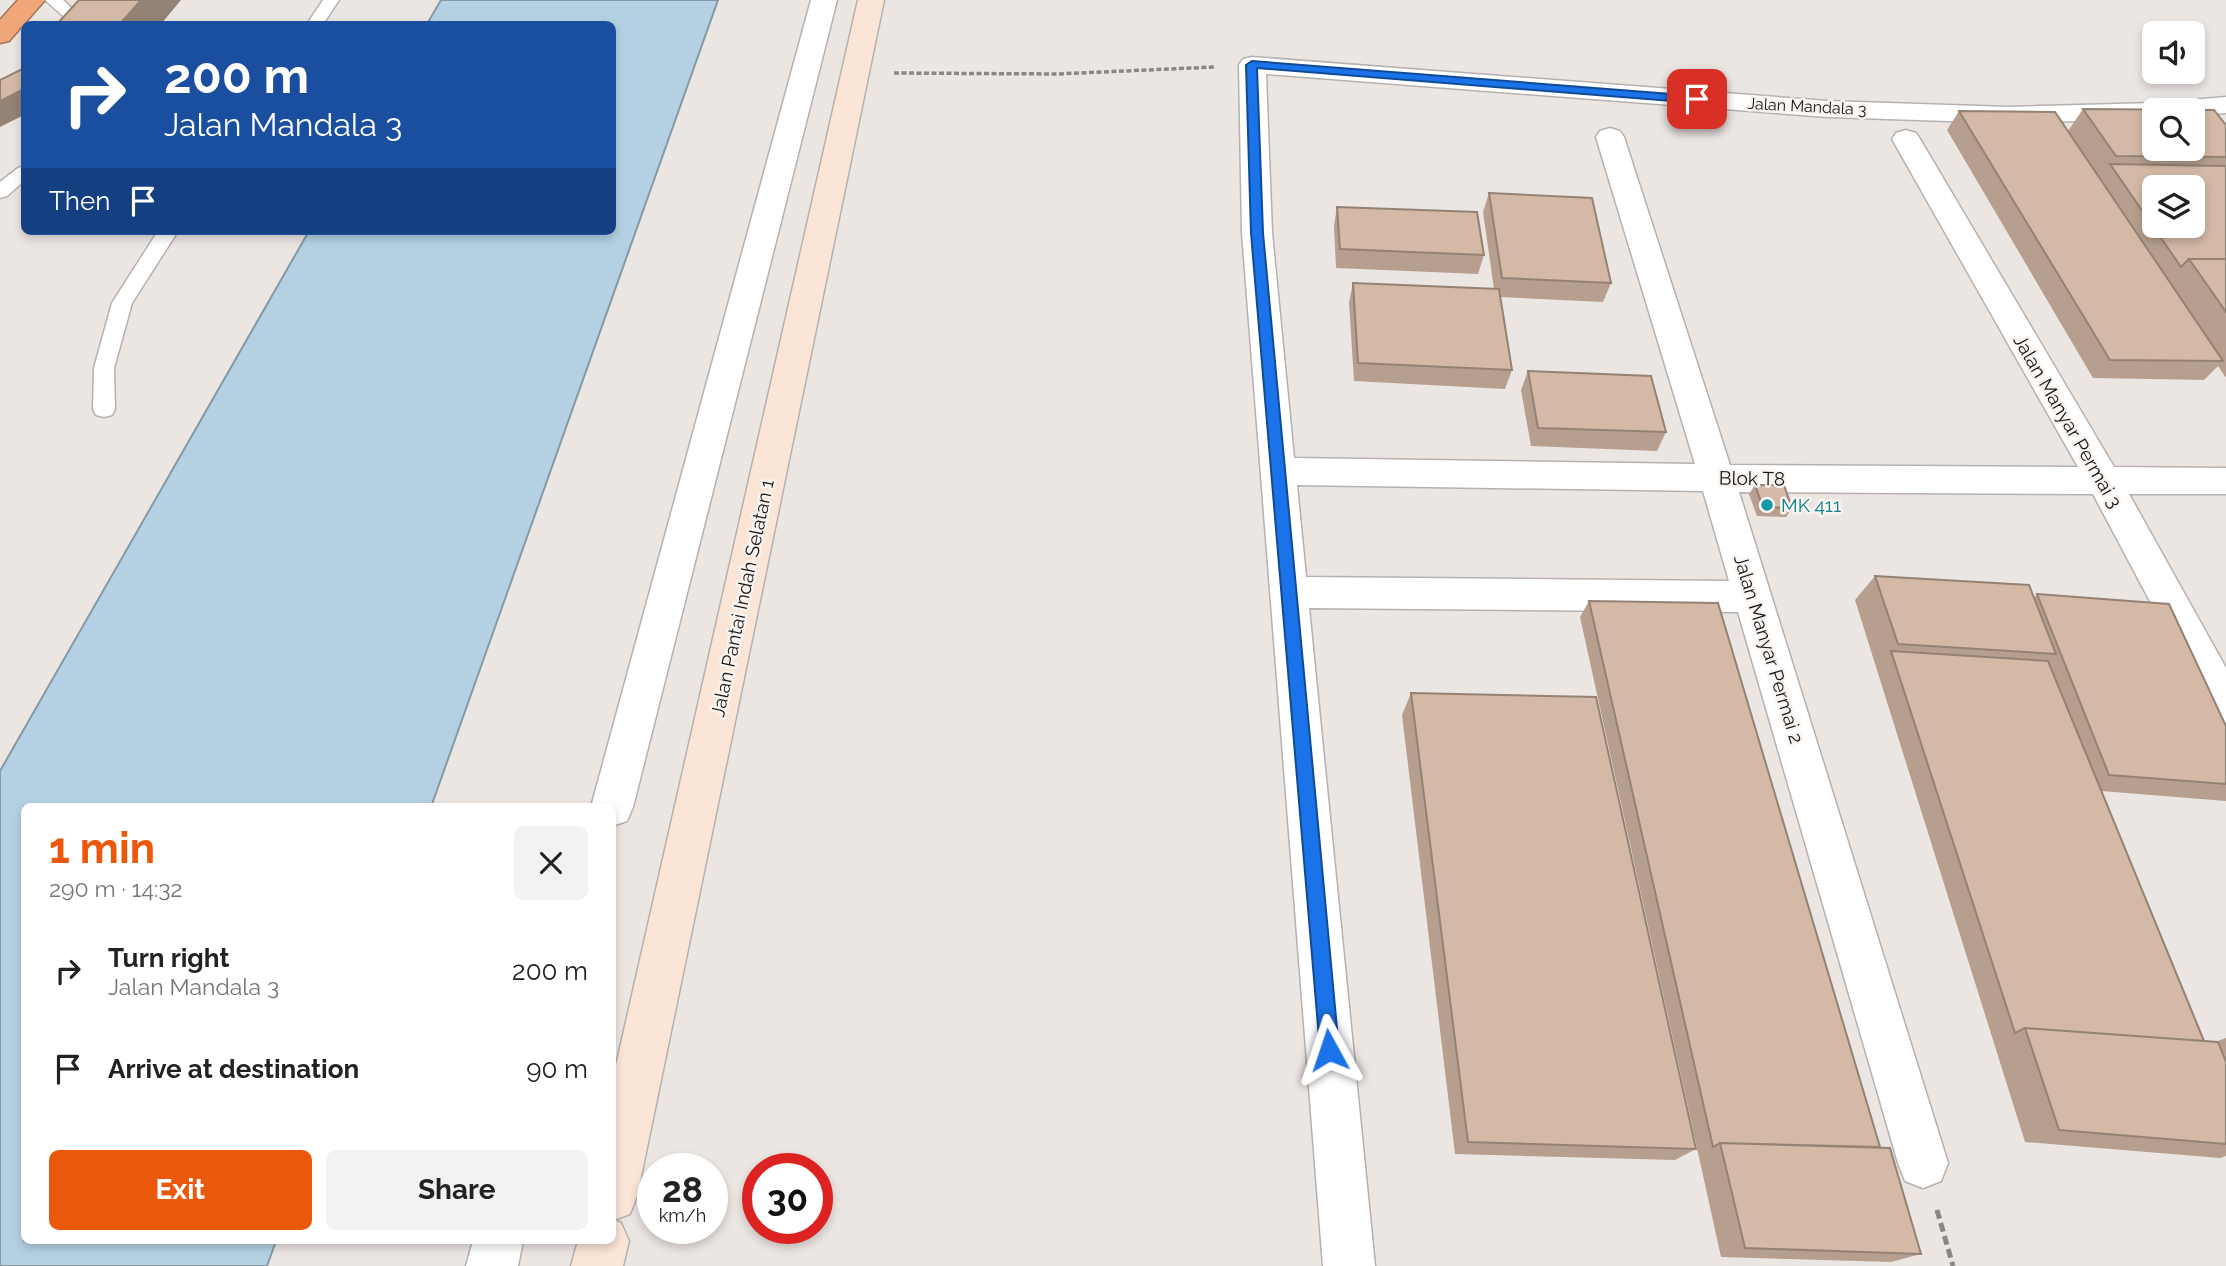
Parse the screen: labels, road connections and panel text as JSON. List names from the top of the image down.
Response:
{
  "streets": {
    "street": [
      "Jalan Mandala 3",
      "Jalan Manyar Permai 3",
      "Blok T8",
      "Jalan Pantai Indah Selatan 1",
      "Jalan Manyar Permai 2"
    ]
  },
  "crossings": [
    ["Jalan Manyar Permai 3", "Blok T8"],
    ["Blok T8", "Jalan Manyar Permai 2"]
  ],
  "places": ["MK 411"],
  "page": {
    "turn": ["200 m", "Jalan Mandala 3"],
    "then": "Then",
    "heading": ["1 min", "290 m · 14:32"],
    "list": [
      {
        "name": "Turn right",
        "note": "Jalan Mandala 3",
        "value": "200 m"
      },
      {
        "name": "Arrive at destination",
        "value": "90 m"
      }
    ],
    "buttons": ["Exit", "Share"],
    "speed": "28 km/h",
    "limit": "30"
  }
}
